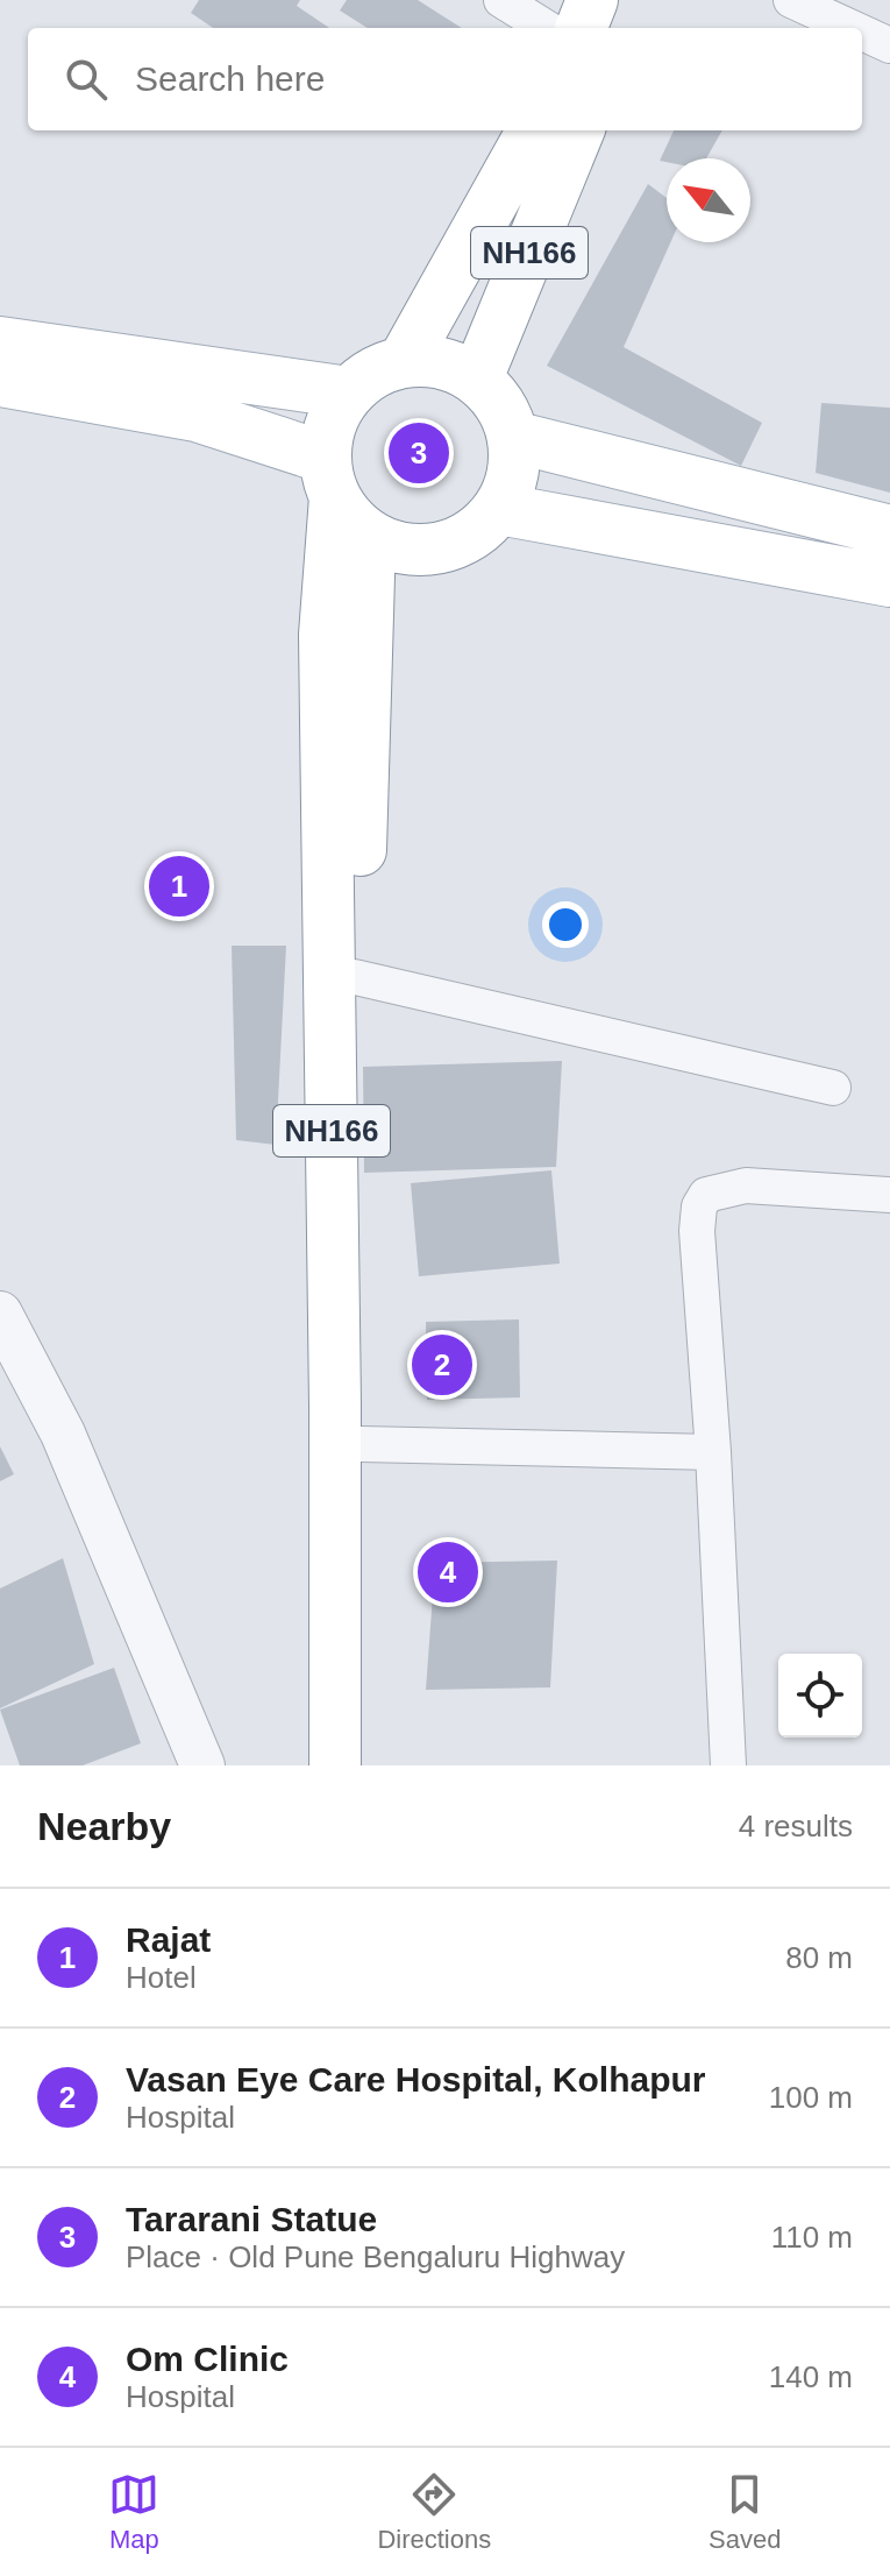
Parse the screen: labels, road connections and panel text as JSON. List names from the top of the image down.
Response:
{
  "streets": {
    "main road": ["NH166"]
  },
  "north": "top left",
  "page": {
    "search": "Search here",
    "pins": [
      "3",
      "1",
      "2",
      "4"
    ],
    "heading": ["Nearby", "4 results"],
    "list": [
      {
        "mark": "1",
        "name": "Rajat",
        "note": "Hotel",
        "value": "80 m"
      },
      {
        "mark": "2",
        "name": "Vasan Eye Care Hospital, Kolhapur",
        "note": "Hospital",
        "value": "100 m"
      },
      {
        "mark": "3",
        "name": "Tararani Statue",
        "note": "Place · Old Pune Bengaluru Highway",
        "value": "110 m"
      },
      {
        "mark": "4",
        "name": "Om Clinic",
        "note": "Hospital",
        "value": "140 m"
      }
    ],
    "nav": ["Map", "Directions", "Saved"]
  }
}
